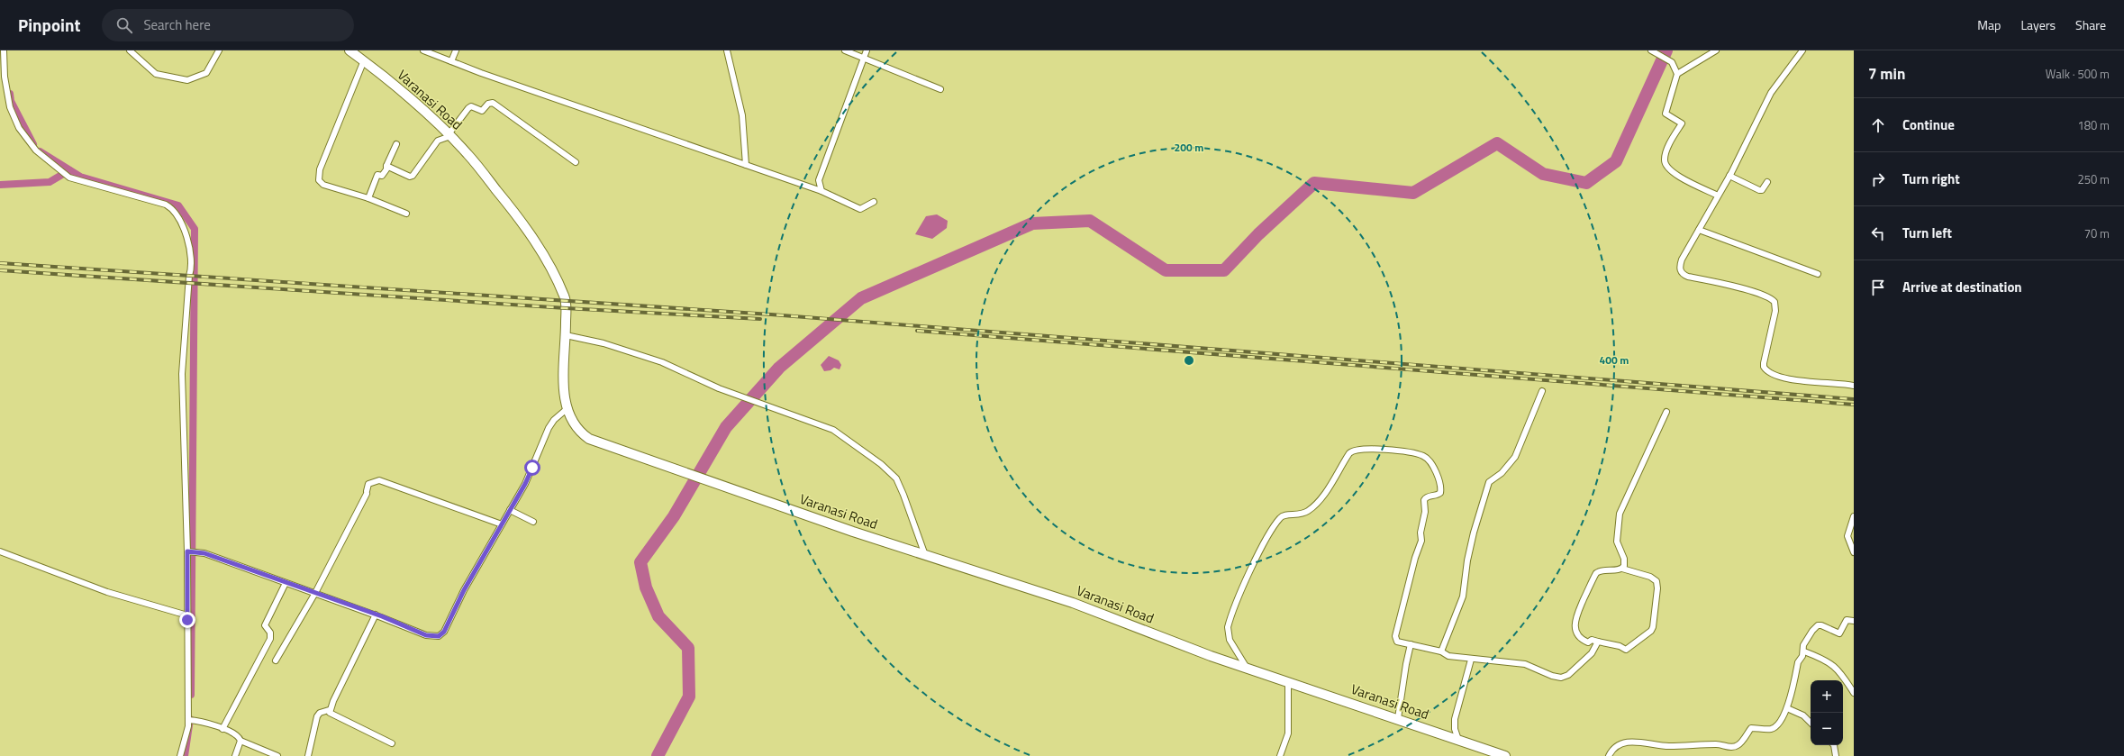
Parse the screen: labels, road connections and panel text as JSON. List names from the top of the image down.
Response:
{
  "streets": {
    "highway": ["Varanasi Road"]
  },
  "page": {
    "header": "Pinpoint",
    "search": "Search here",
    "nav": ["Map", "Layers", "Share"],
    "heading": ["7 min", "Walk · 500 m"],
    "list": [
      ["Continue", "180 m"],
      ["Turn right", "250 m"],
      ["Turn left", "70 m"],
      "Arrive at destination"
    ],
    "map_buttons": ["+", "−"]
  },
  "rings": ["200 m", "400 m"]
}
